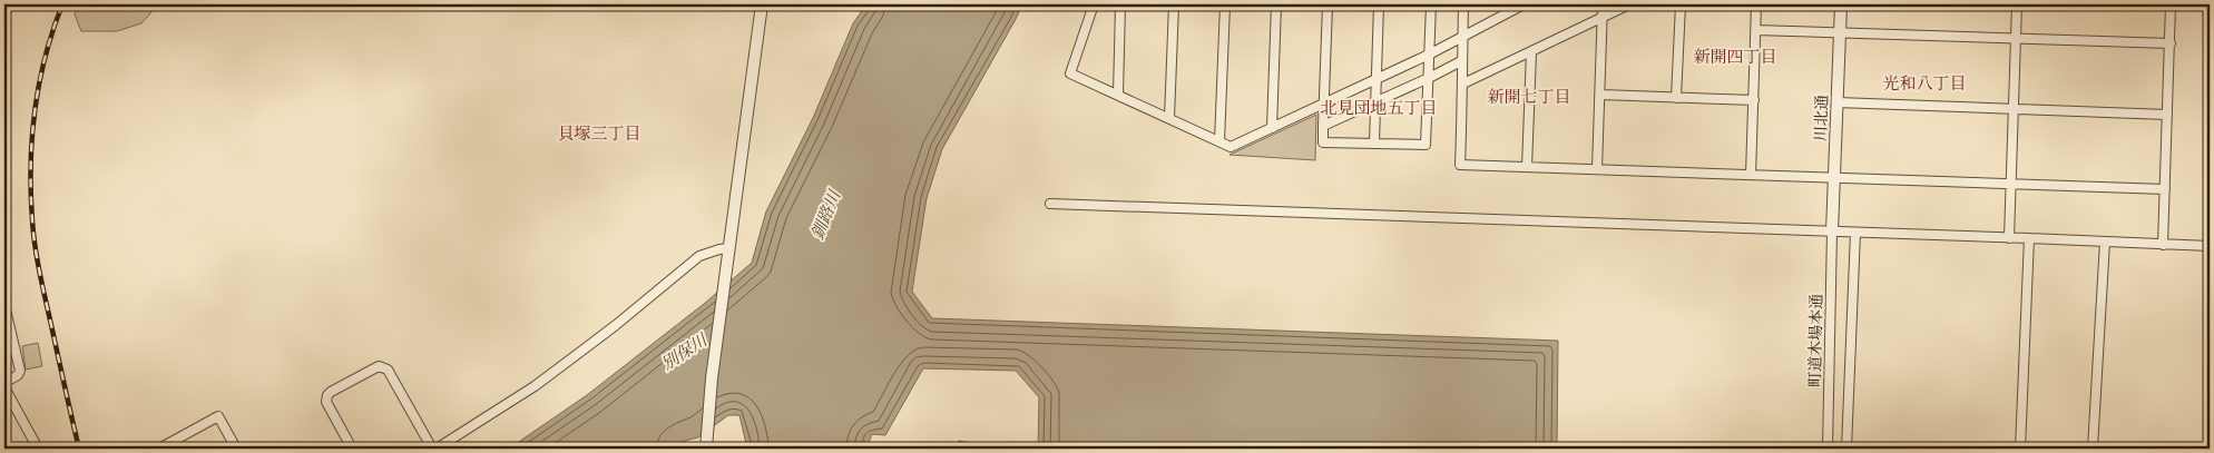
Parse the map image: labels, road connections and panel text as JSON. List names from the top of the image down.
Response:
{
  "streets": {
    "street": ["川北通", "町道木場本通"]
  },
  "crossings": [
    ["川北通", "町道木場本通"]
  ],
  "districts": [
    "新開四丁目",
    "光和八丁目",
    "新開七丁目",
    "北見団地五丁目",
    "貝塚三丁目"
  ],
  "water": ["釧路川", "別保川"]
}
